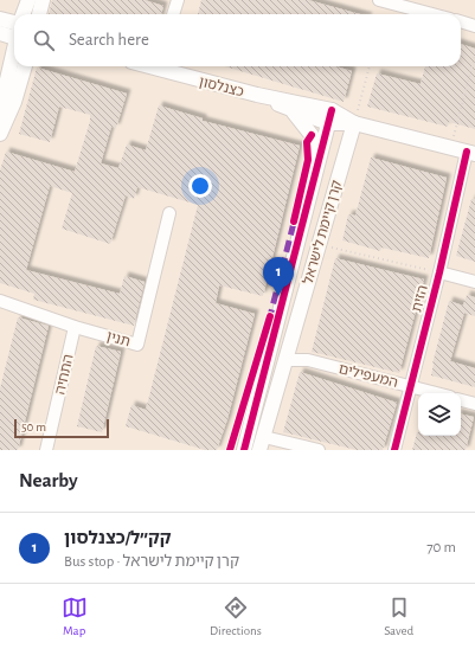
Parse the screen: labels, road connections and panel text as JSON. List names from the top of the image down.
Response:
{
  "streets": {
    "street": [
      "כצנלסון",
      "קרן קיימת לישראל",
      "הזית",
      "תנין",
      "התחיה",
      "המעפילים"
    ]
  },
  "crossings": [
    ["כצנלסון", "קרן קיימת לישראל"],
    ["כצנלסון", "הזית"],
    ["קרן קיימת לישראל", "המעפילים"],
    ["הזית", "המעפילים"],
    ["תנין", "התחיה"]
  ],
  "scale_bar": "50 m",
  "page": {
    "search": "Search here",
    "pins": "1",
    "scale": "50 m",
    "heading": "Nearby",
    "list": [
      {
        "mark": "1",
        "name": "קק״ל/כצנלסון",
        "note": "Bus stop · קרן קיימת לישראל",
        "value": "70 m"
      }
    ],
    "nav": ["Map", "Directions", "Saved"]
  }
}
